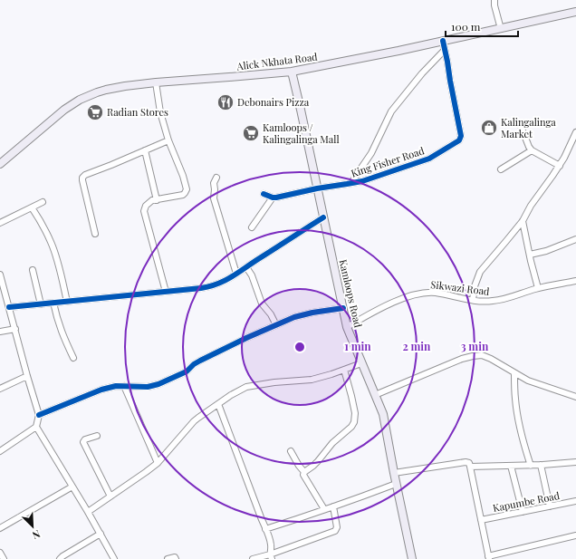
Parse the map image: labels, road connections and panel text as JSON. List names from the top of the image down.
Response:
{
  "streets": {
    "main road": ["Alick Nkhata Road", "Kamloops Road"],
    "street": ["King Fisher Road", "Sikwazi Road", "Kapumbe Road"]
  },
  "crossings": [
    ["Alick Nkhata Road", "Kamloops Road"],
    ["King Fisher Road", "Kamloops Road"],
    ["Sikwazi Road", "Kamloops Road"]
  ],
  "places": {
    "restaurant": ["Debonairs Pizza"],
    "supermarket": ["Radian Stores", "Kamloops / Kalingalinga Mall"],
    "shop": ["Kalingalinga Market"]
  },
  "scale_bar": "100 m",
  "north": "bottom right",
  "rings": ["1 min", "2 min", "3 min"]
}
